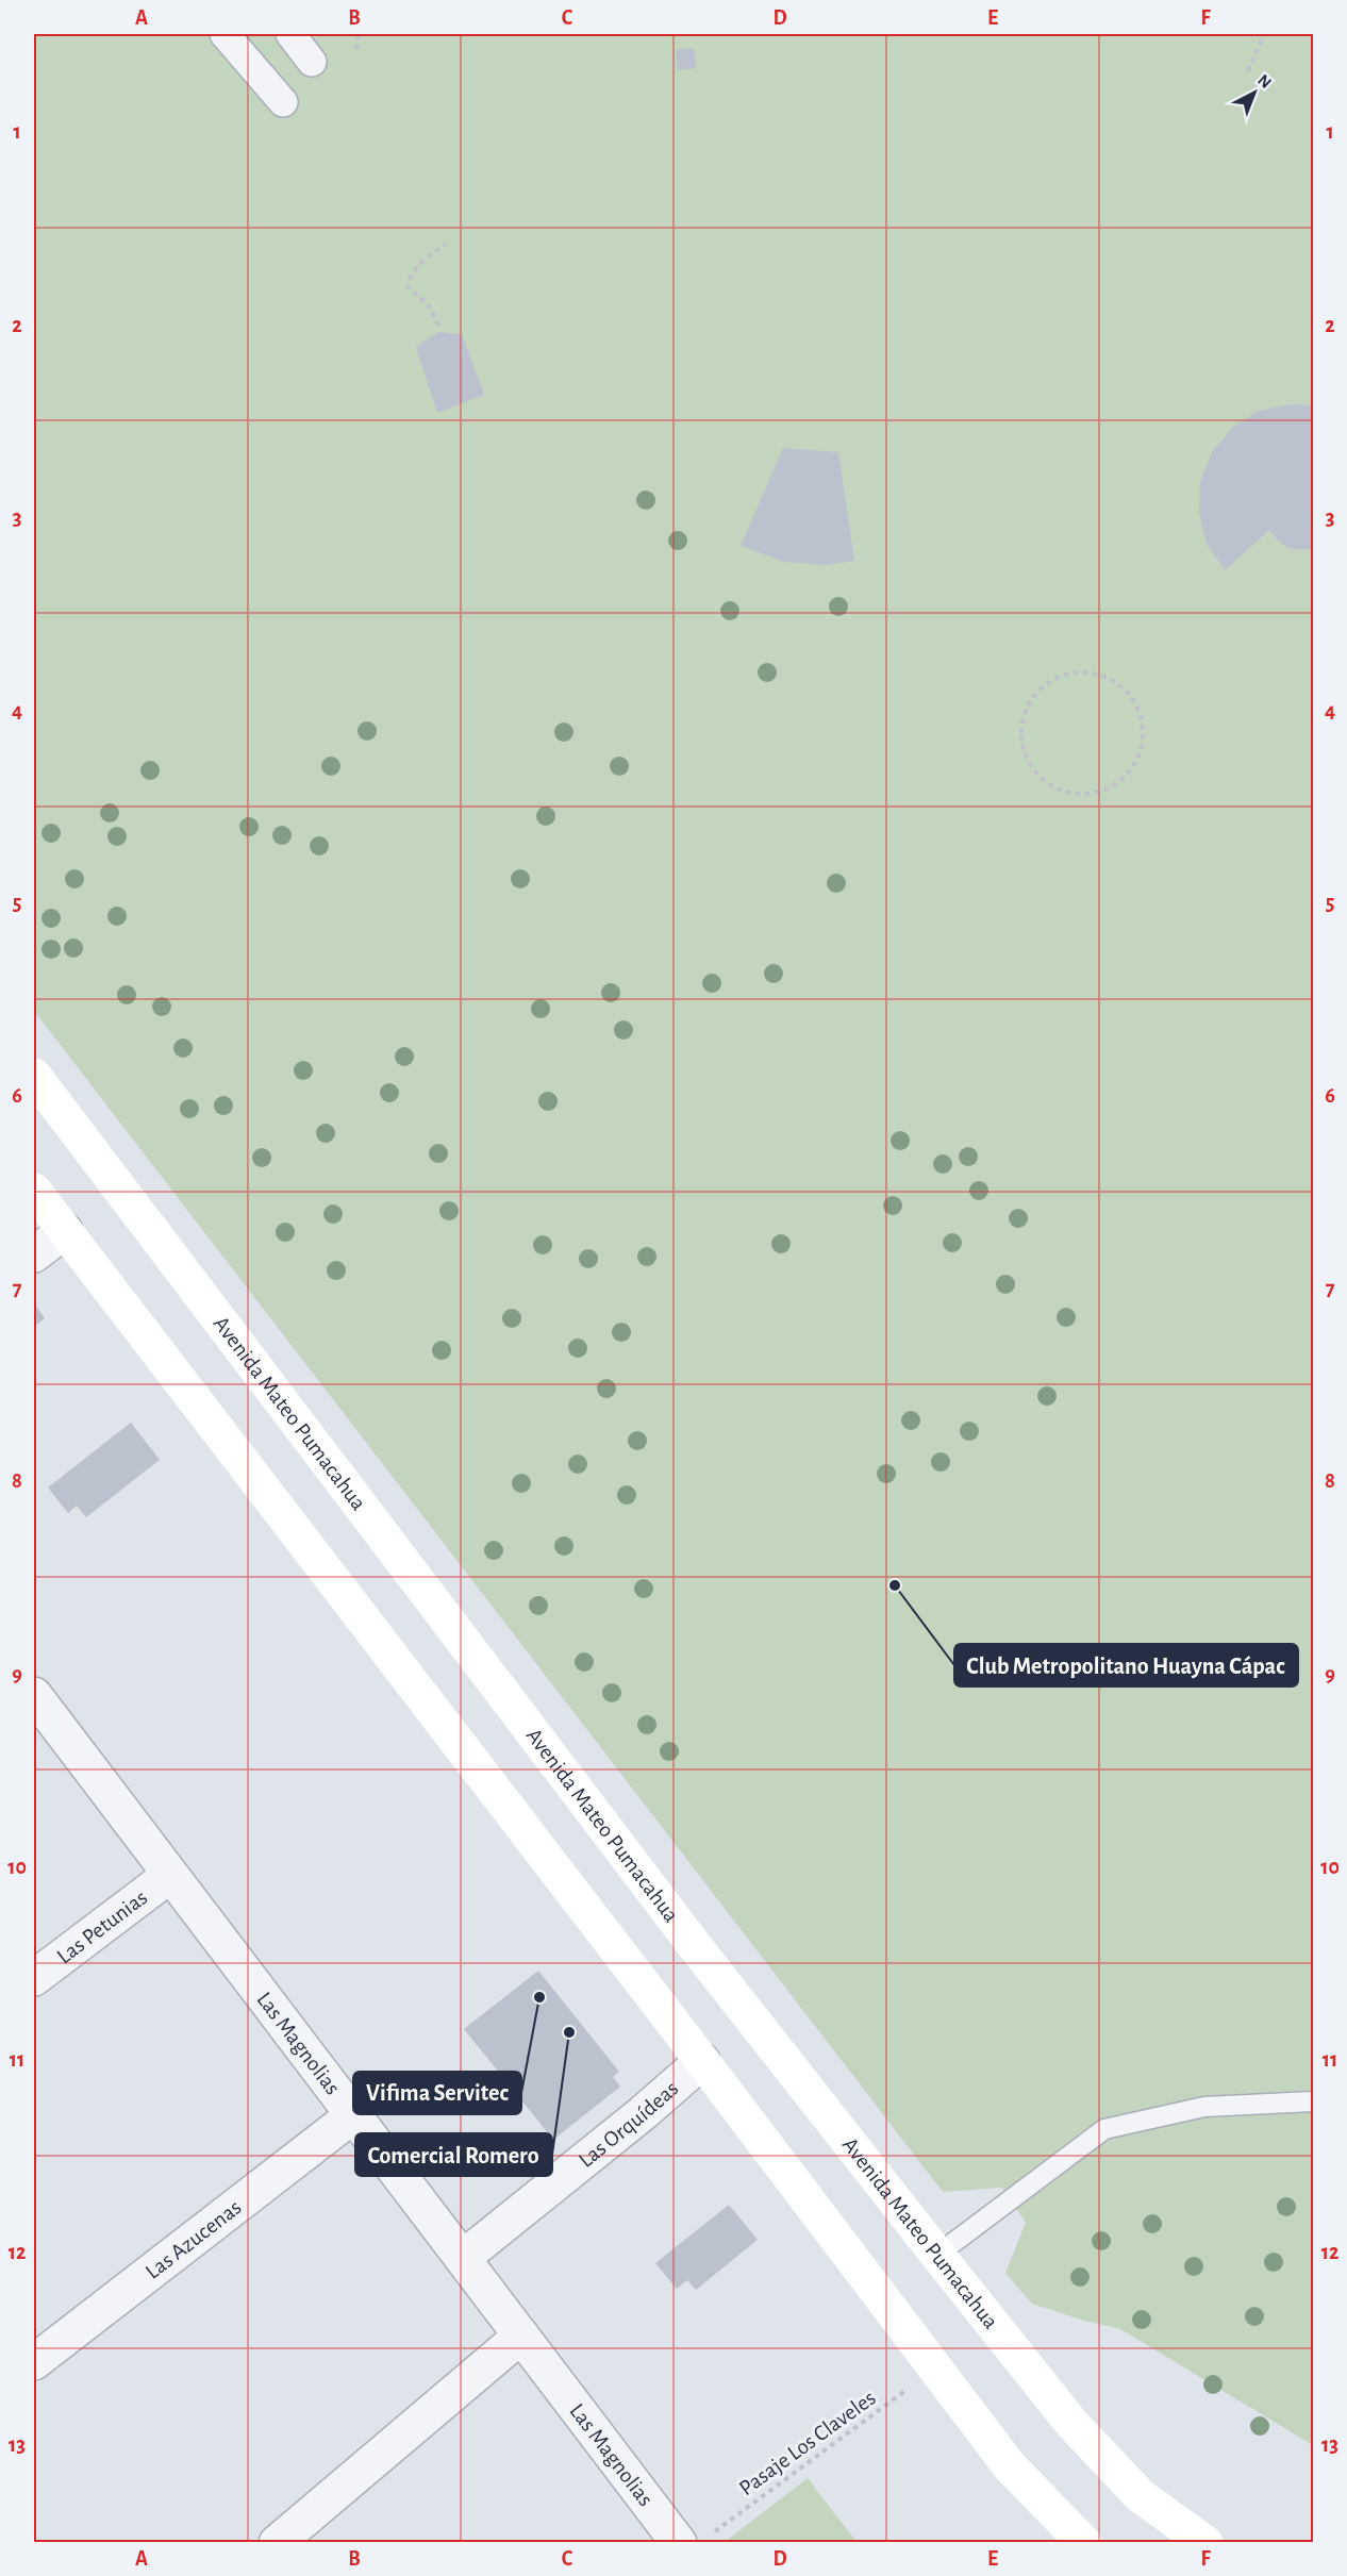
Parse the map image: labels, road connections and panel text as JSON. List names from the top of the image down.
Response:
{
  "streets": {
    "main road": ["Avenida Mateo Pumacahua"],
    "street": [
      "Las Petunias",
      "Las Magnolias",
      "Las Orquídeas",
      "Las Azucenas"
    ],
    "path": ["Pasaje Los Claveles"]
  },
  "crossings": [
    ["Las Petunias", "Las Magnolias"],
    ["Las Magnolias", "Las Orquídeas"],
    ["Las Magnolias", "Las Azucenas"],
    ["Las Magnolias", "Pasaje Los Claveles"]
  ],
  "places": ["Club Metropolitano Huayna Cápac", "Vifima Servitec", "Comercial Romero"],
  "north": "top right",
  "grid": {
    "columns": [
      "A",
      "B",
      "C",
      "D",
      "E",
      "F"
    ],
    "rows": [
      "1",
      "2",
      "3",
      "4",
      "5",
      "6",
      "7",
      "8",
      "9",
      "10",
      "11",
      "12",
      "13"
    ]
  }
}
